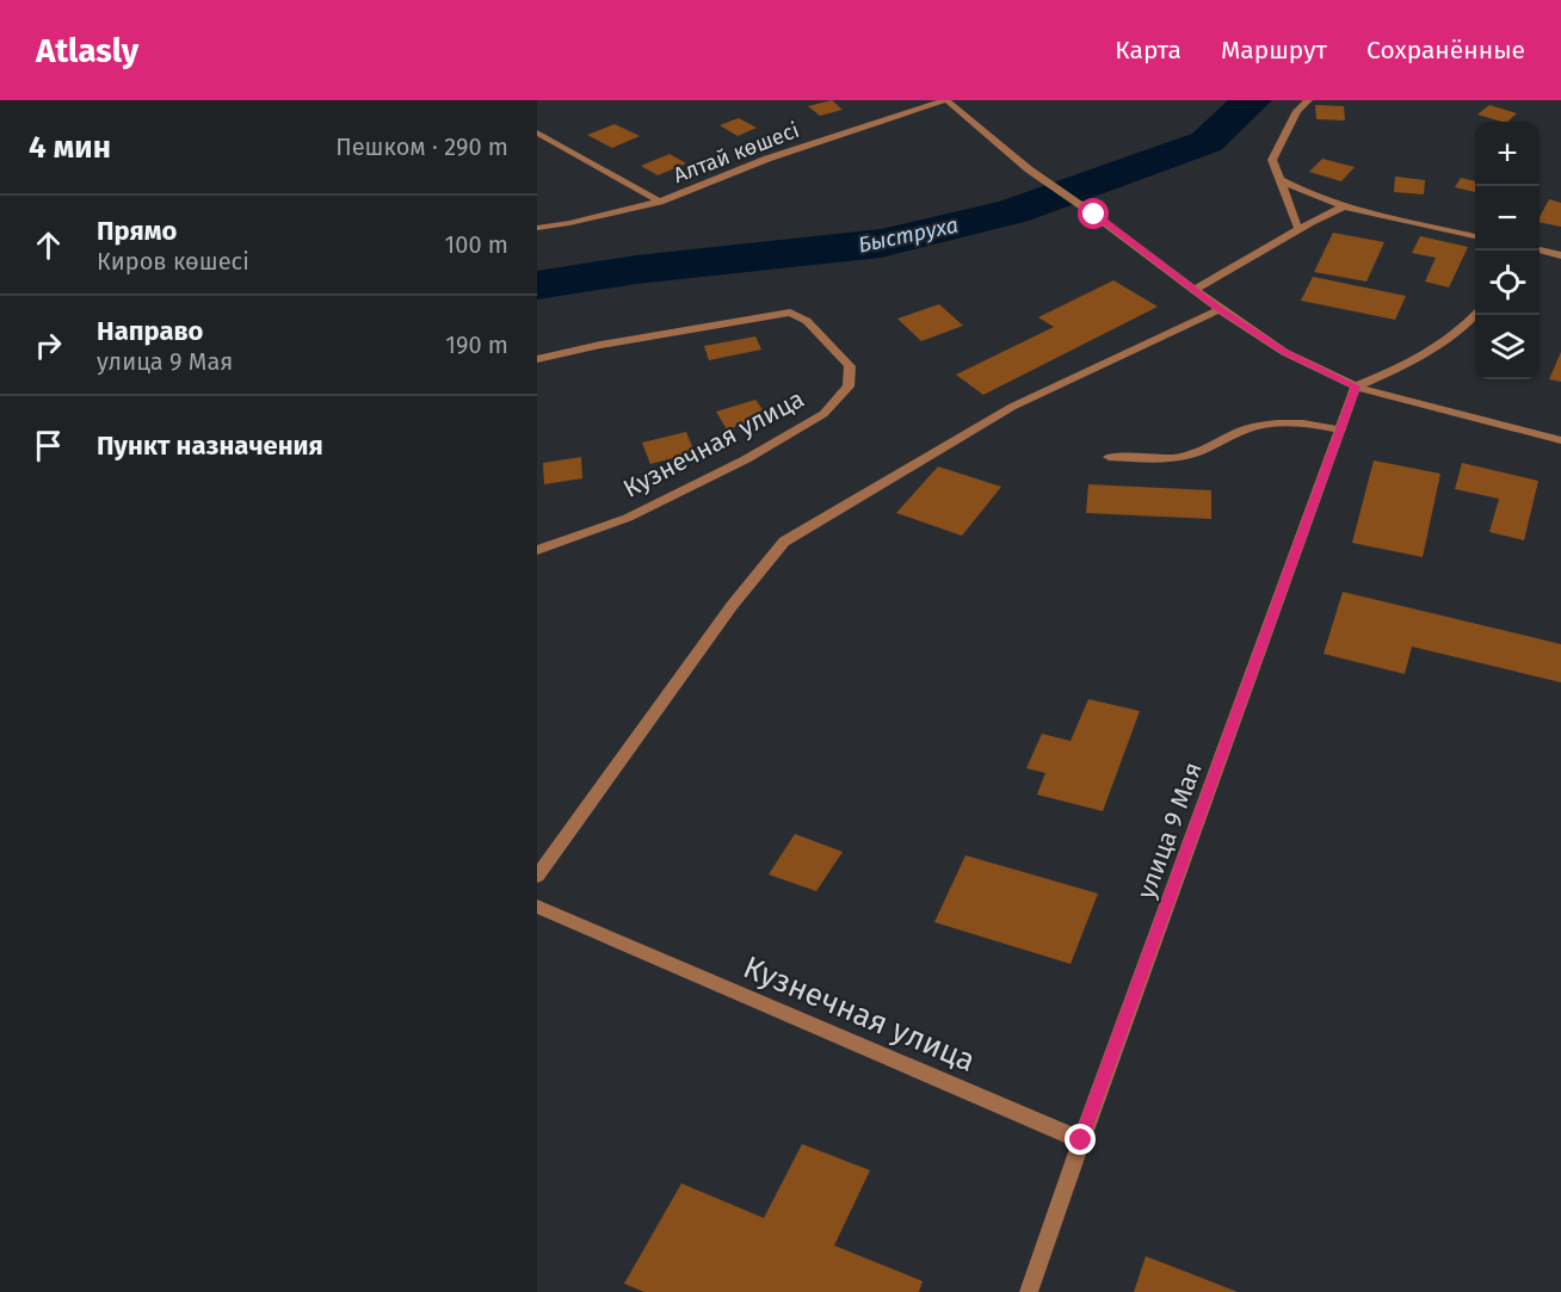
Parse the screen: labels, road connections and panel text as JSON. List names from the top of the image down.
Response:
{
  "streets": {
    "street": ["Алтай көшесі", "Кузнечная улица", "улица 9 Мая"]
  },
  "crossings": [
    ["Кузнечная улица", "улица 9 Мая"]
  ],
  "water": ["Быструха"],
  "page": {
    "header": "Atlasly",
    "nav": ["Карта", "Маршрут", "Сохранённые"],
    "heading": ["4 мин", "Пешком · 290 m"],
    "map_buttons": ["+", "−"],
    "list": [
      ["Прямо", "Киров көшесі", "100 m"],
      ["Направо", "улица 9 Мая", "190 m"],
      "Пункт назначения"
    ]
  }
}
